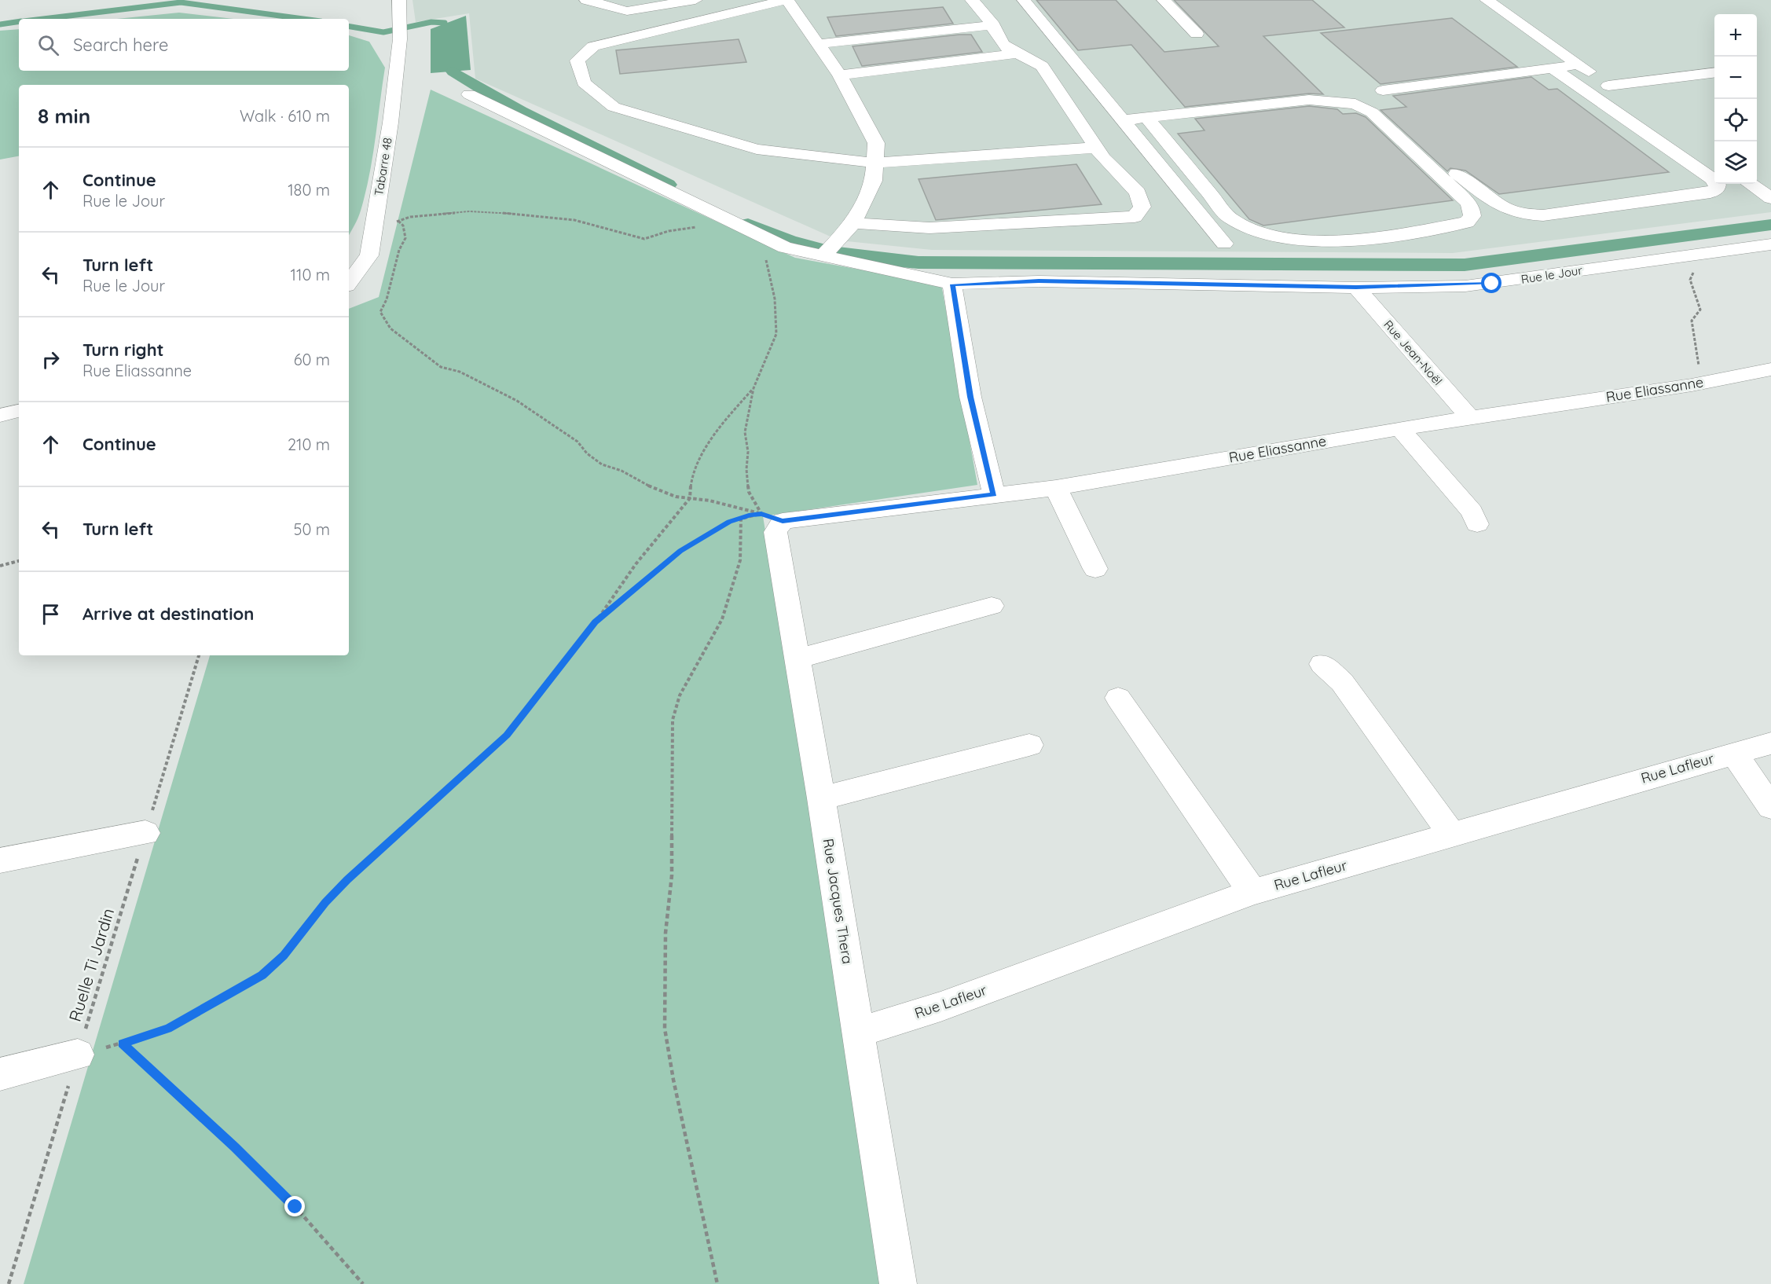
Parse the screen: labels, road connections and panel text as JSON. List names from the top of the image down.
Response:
{
  "streets": {
    "street": [
      "Tabarre 48",
      "Rue le Jour",
      "Rue Jean-Noël",
      "Rue Eliassanne",
      "Rue Lafleur",
      "Rue Jacques Thera"
    ],
    "path": ["Ruelle Ti Jardin"]
  },
  "crossings": [
    ["Rue le Jour", "Rue Jean-Noël"],
    ["Rue Jean-Noël", "Rue Eliassanne"],
    ["Rue Eliassanne", "Rue Jacques Thera"],
    ["Rue Lafleur", "Rue Jacques Thera"]
  ],
  "page": {
    "map_buttons": ["+", "−"],
    "search": "Search here",
    "heading": ["8 min", "Walk · 610 m"],
    "list": [
      ["Continue", "Rue le Jour", "180 m"],
      ["Turn left", "Rue le Jour", "110 m"],
      ["Turn right", "Rue Eliassanne", "60 m"],
      ["Continue", "210 m"],
      ["Turn left", "50 m"],
      "Arrive at destination"
    ]
  }
}
